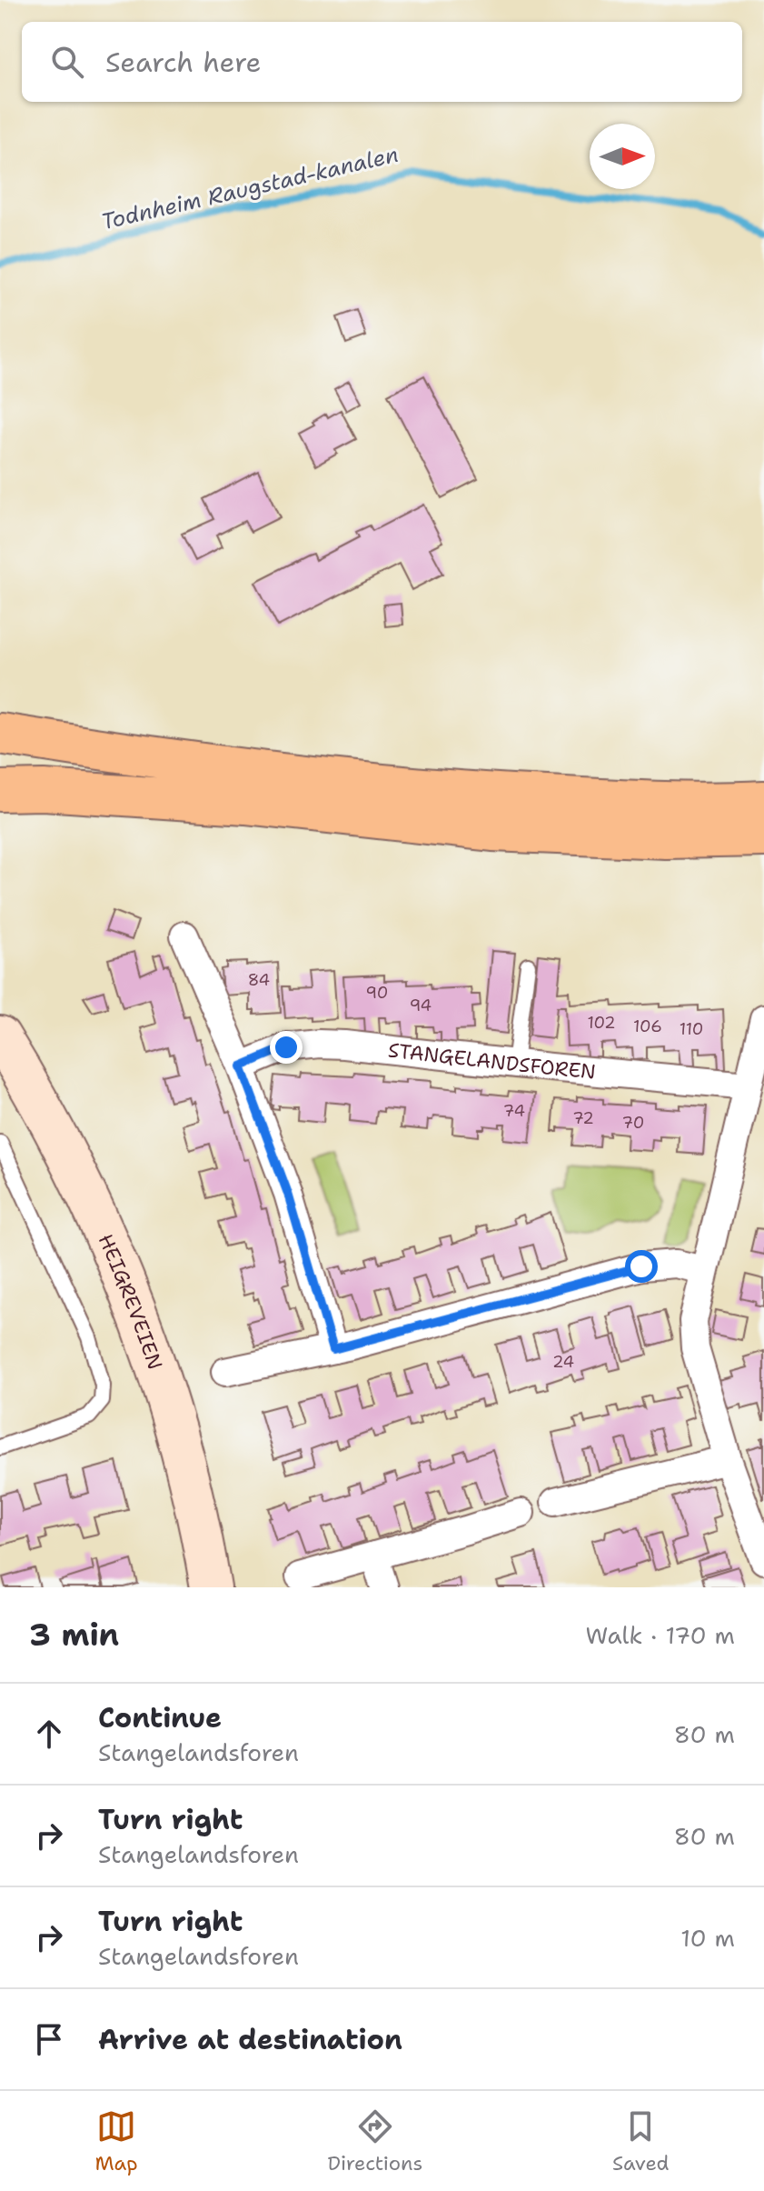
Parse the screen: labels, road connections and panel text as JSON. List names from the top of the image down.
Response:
{
  "streets": {
    "main road": ["HEIGREVEIEN"],
    "street": ["STANGELANDSFOREN"]
  },
  "water": ["Todnheim Raugstad-kanalen"],
  "house_numbers": [
    "84",
    "90",
    "94",
    "102",
    "106",
    "110",
    "74",
    "72",
    "70",
    "24"
  ],
  "north": "right",
  "page": {
    "search": "Search here",
    "heading": ["3 min", "Walk · 170 m"],
    "list": [
      ["Continue", "Stangelandsforen", "80 m"],
      ["Turn right", "Stangelandsforen", "80 m"],
      ["Turn right", "Stangelandsforen", "10 m"],
      "Arrive at destination"
    ],
    "nav": ["Map", "Directions", "Saved"]
  }
}
